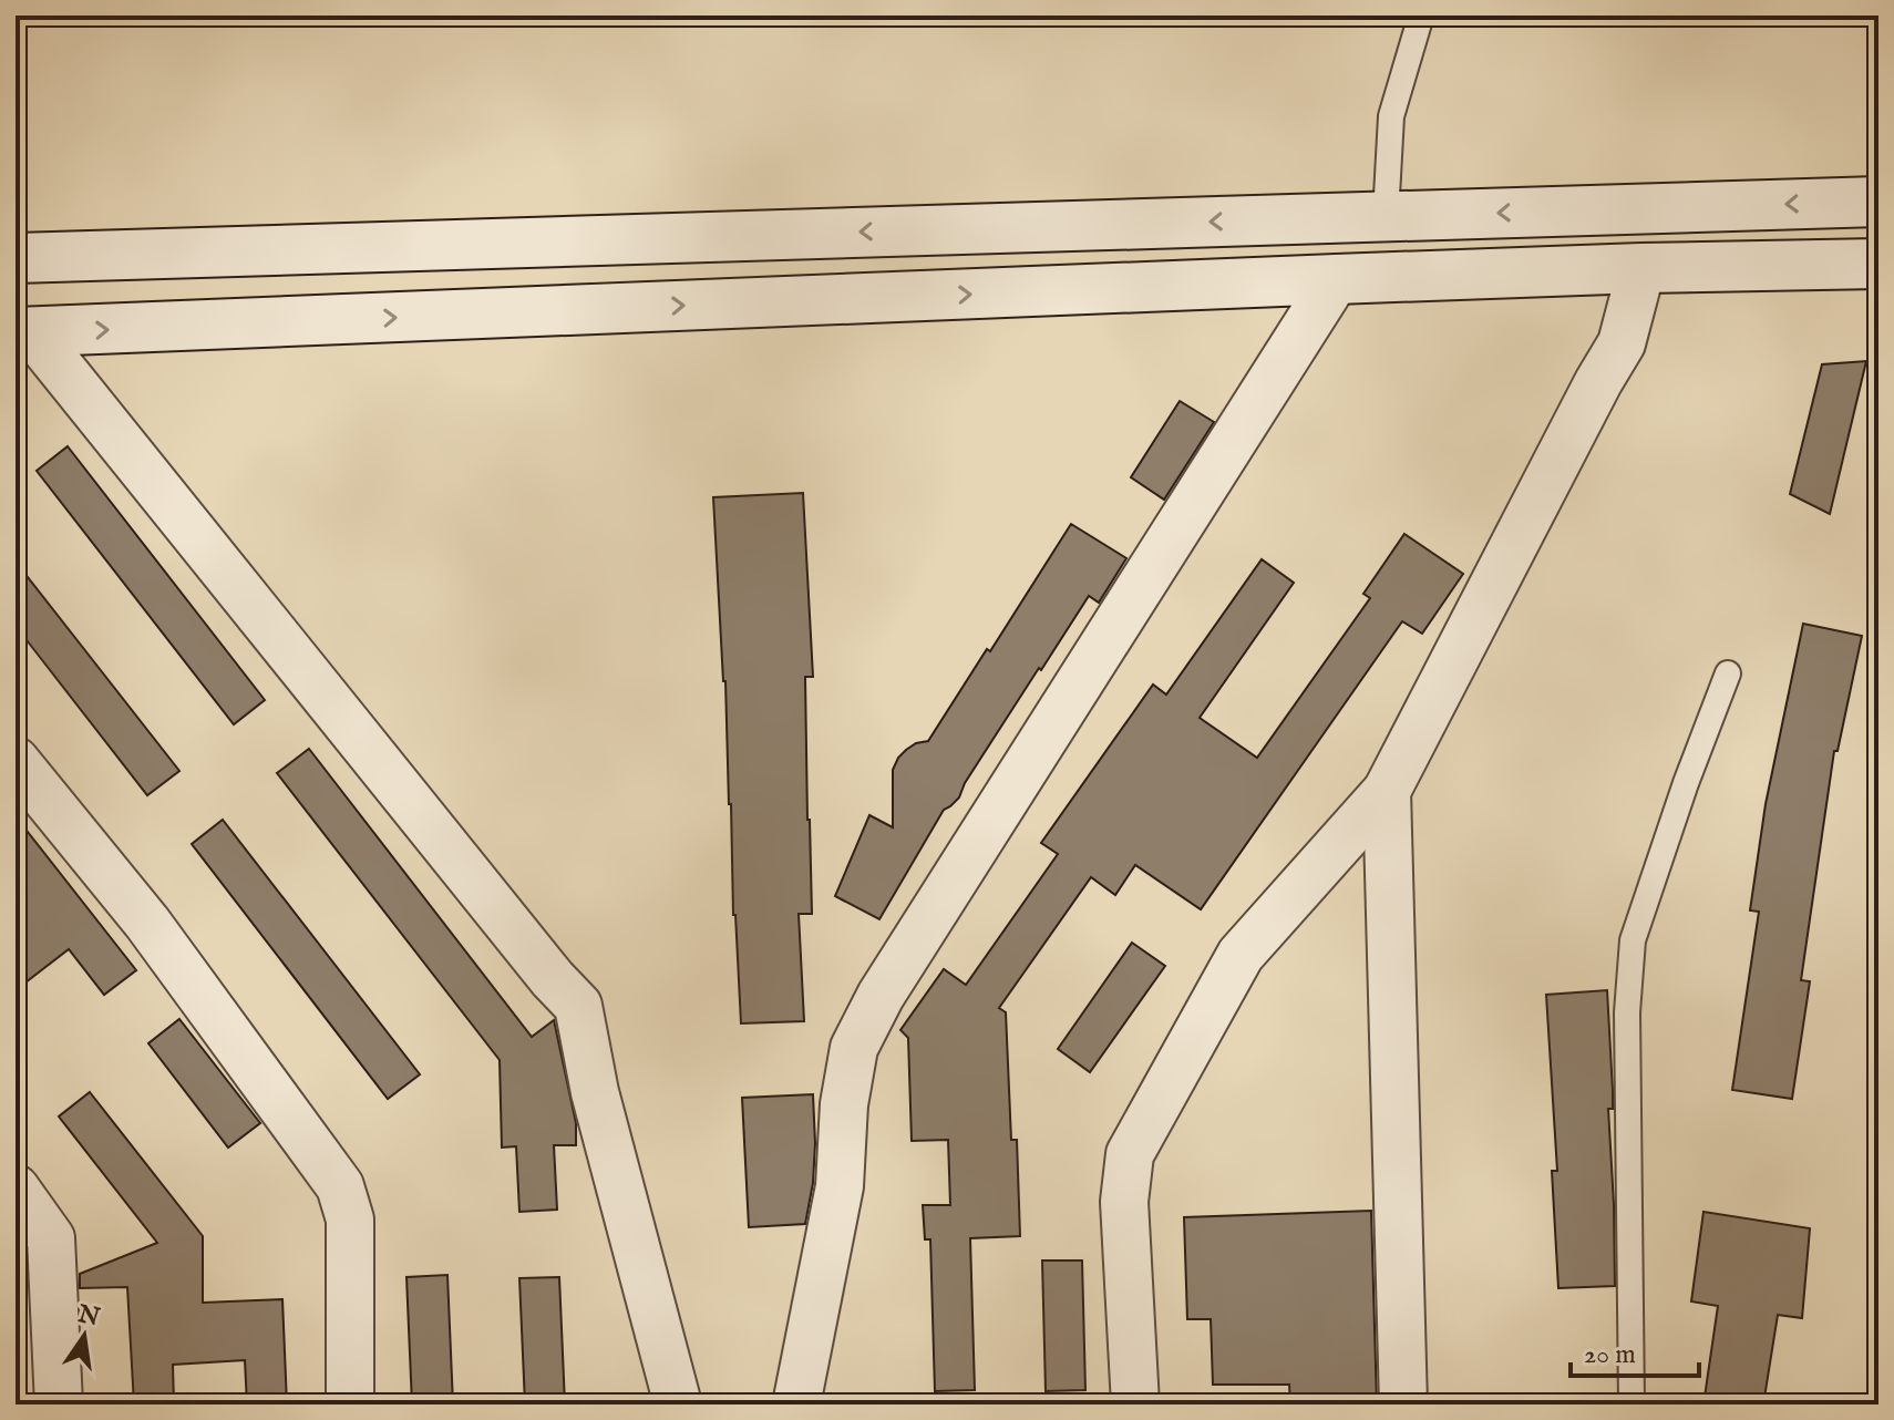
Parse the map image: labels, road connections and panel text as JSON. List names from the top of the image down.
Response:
{
  "scale_bar": "20 m",
  "north": "top"
}
